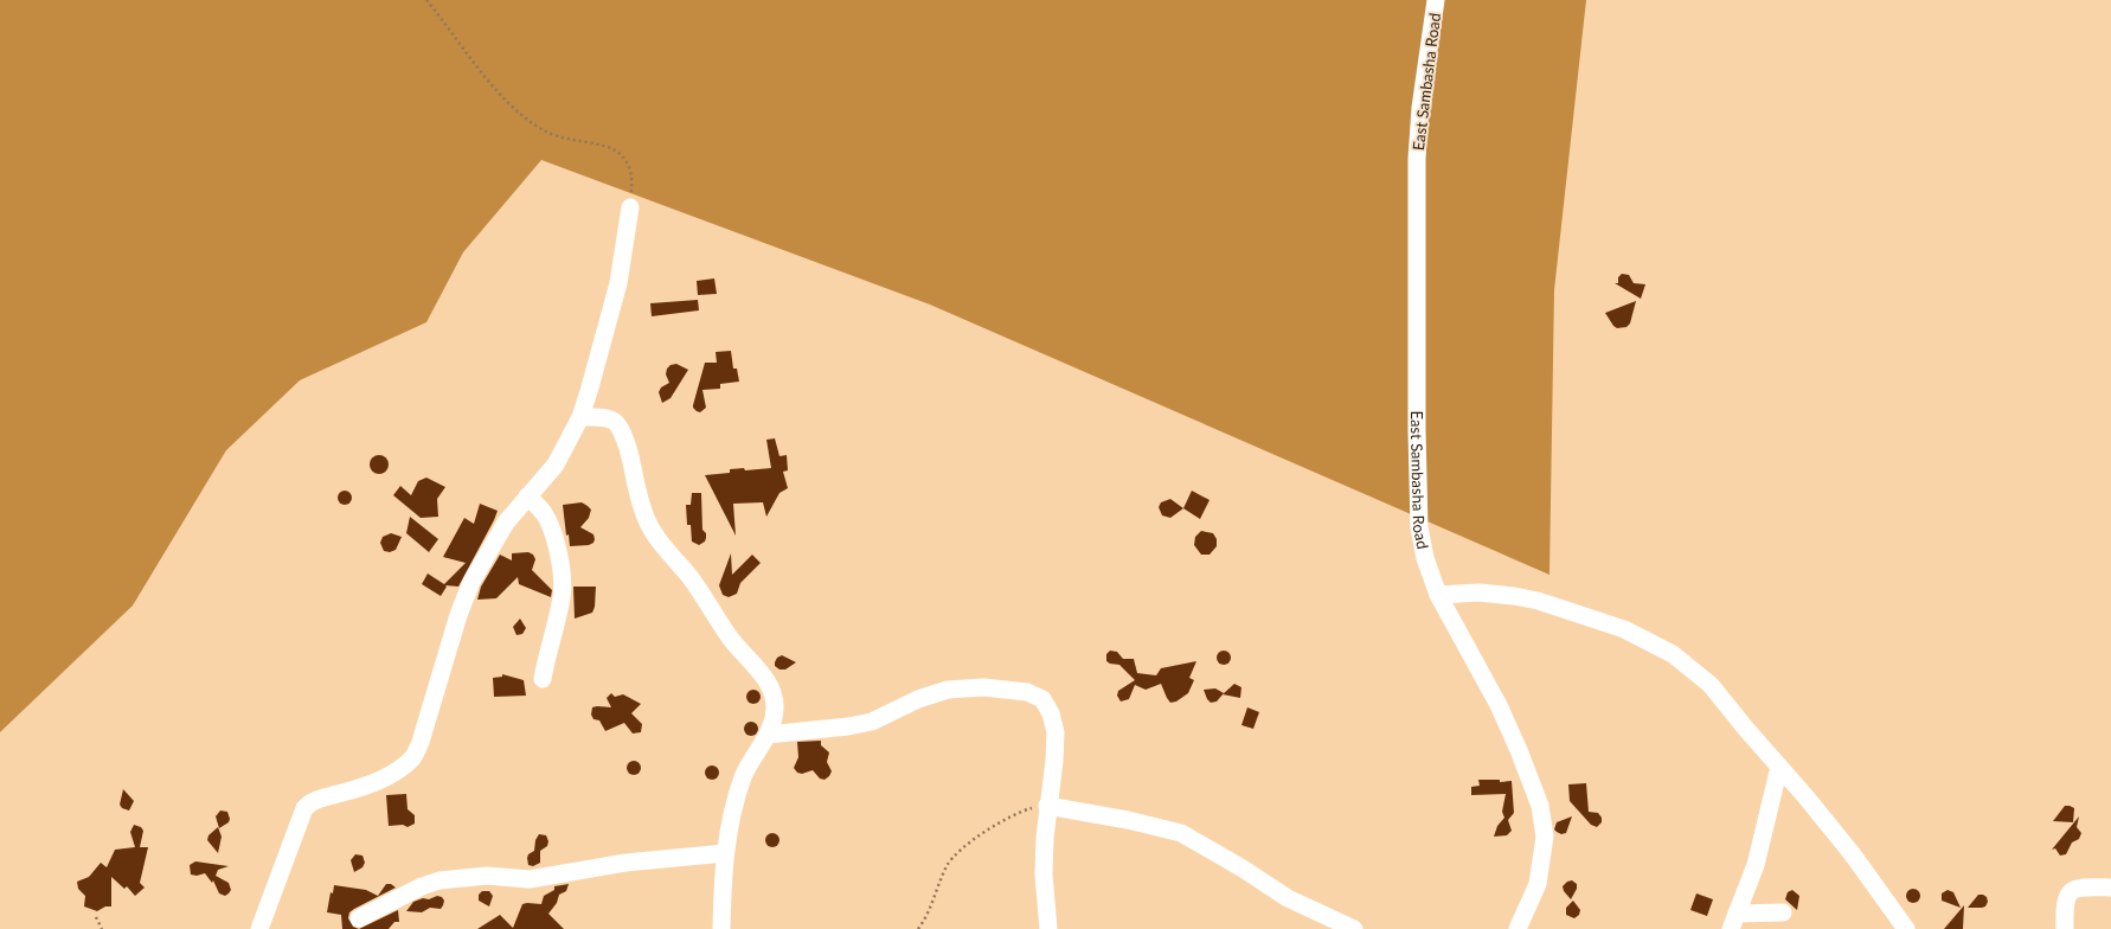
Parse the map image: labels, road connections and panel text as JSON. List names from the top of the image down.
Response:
{
  "streets": {
    "street": ["East Sambasha Road"]
  }
}
